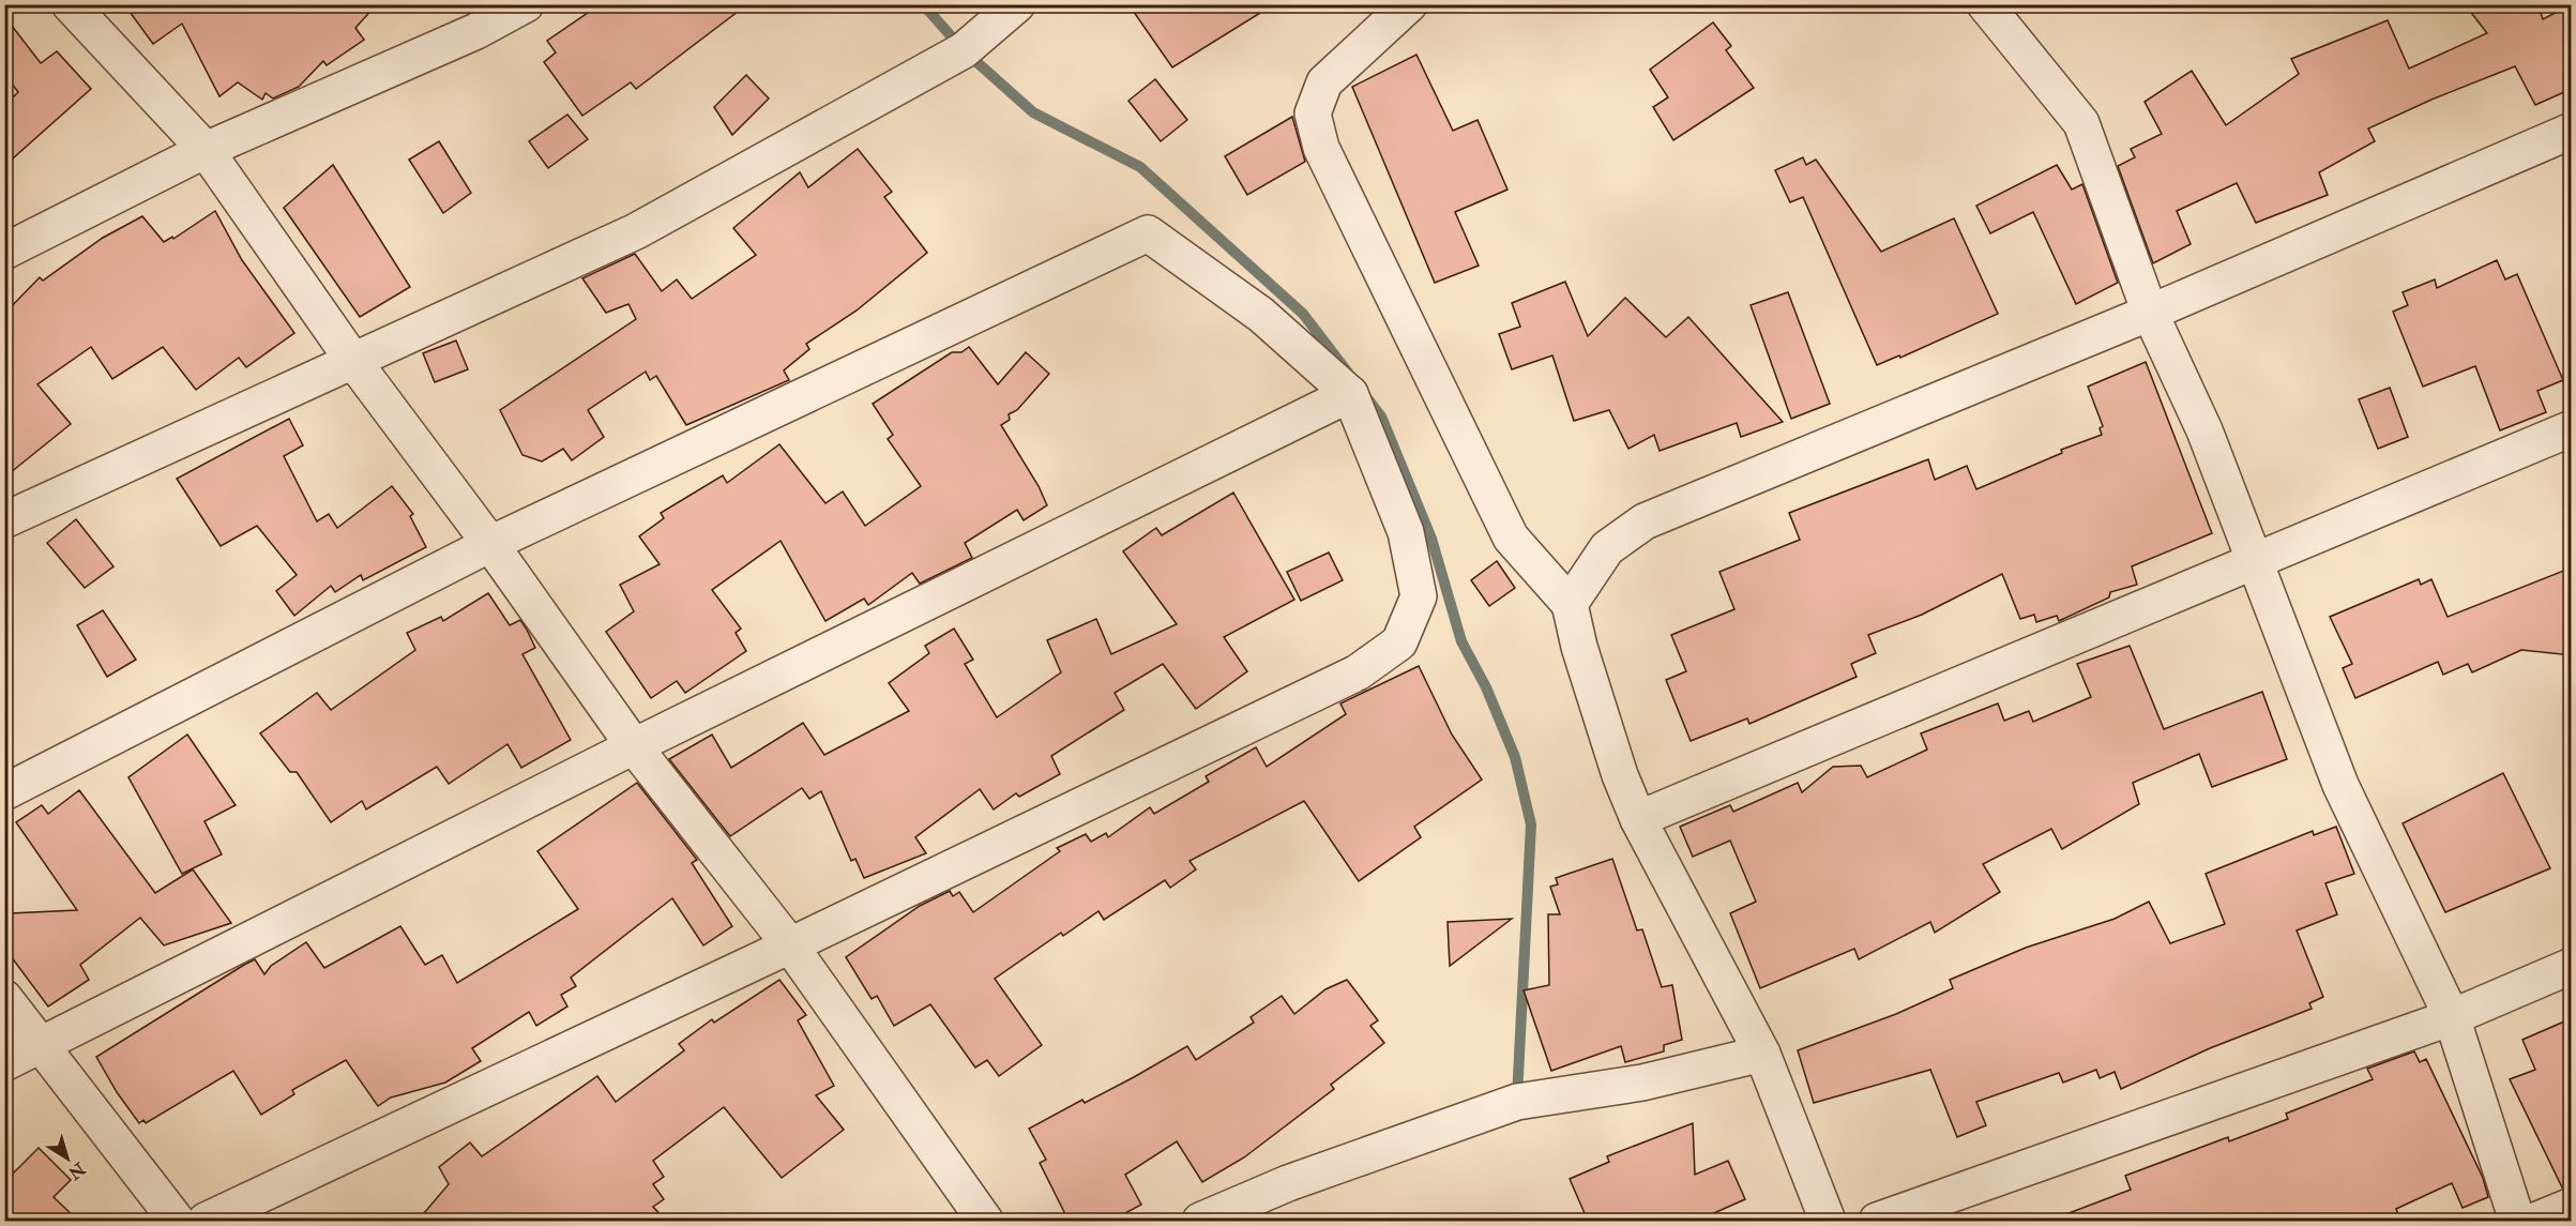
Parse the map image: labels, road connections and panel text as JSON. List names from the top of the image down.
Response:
{
  "north": "bottom right"
}
